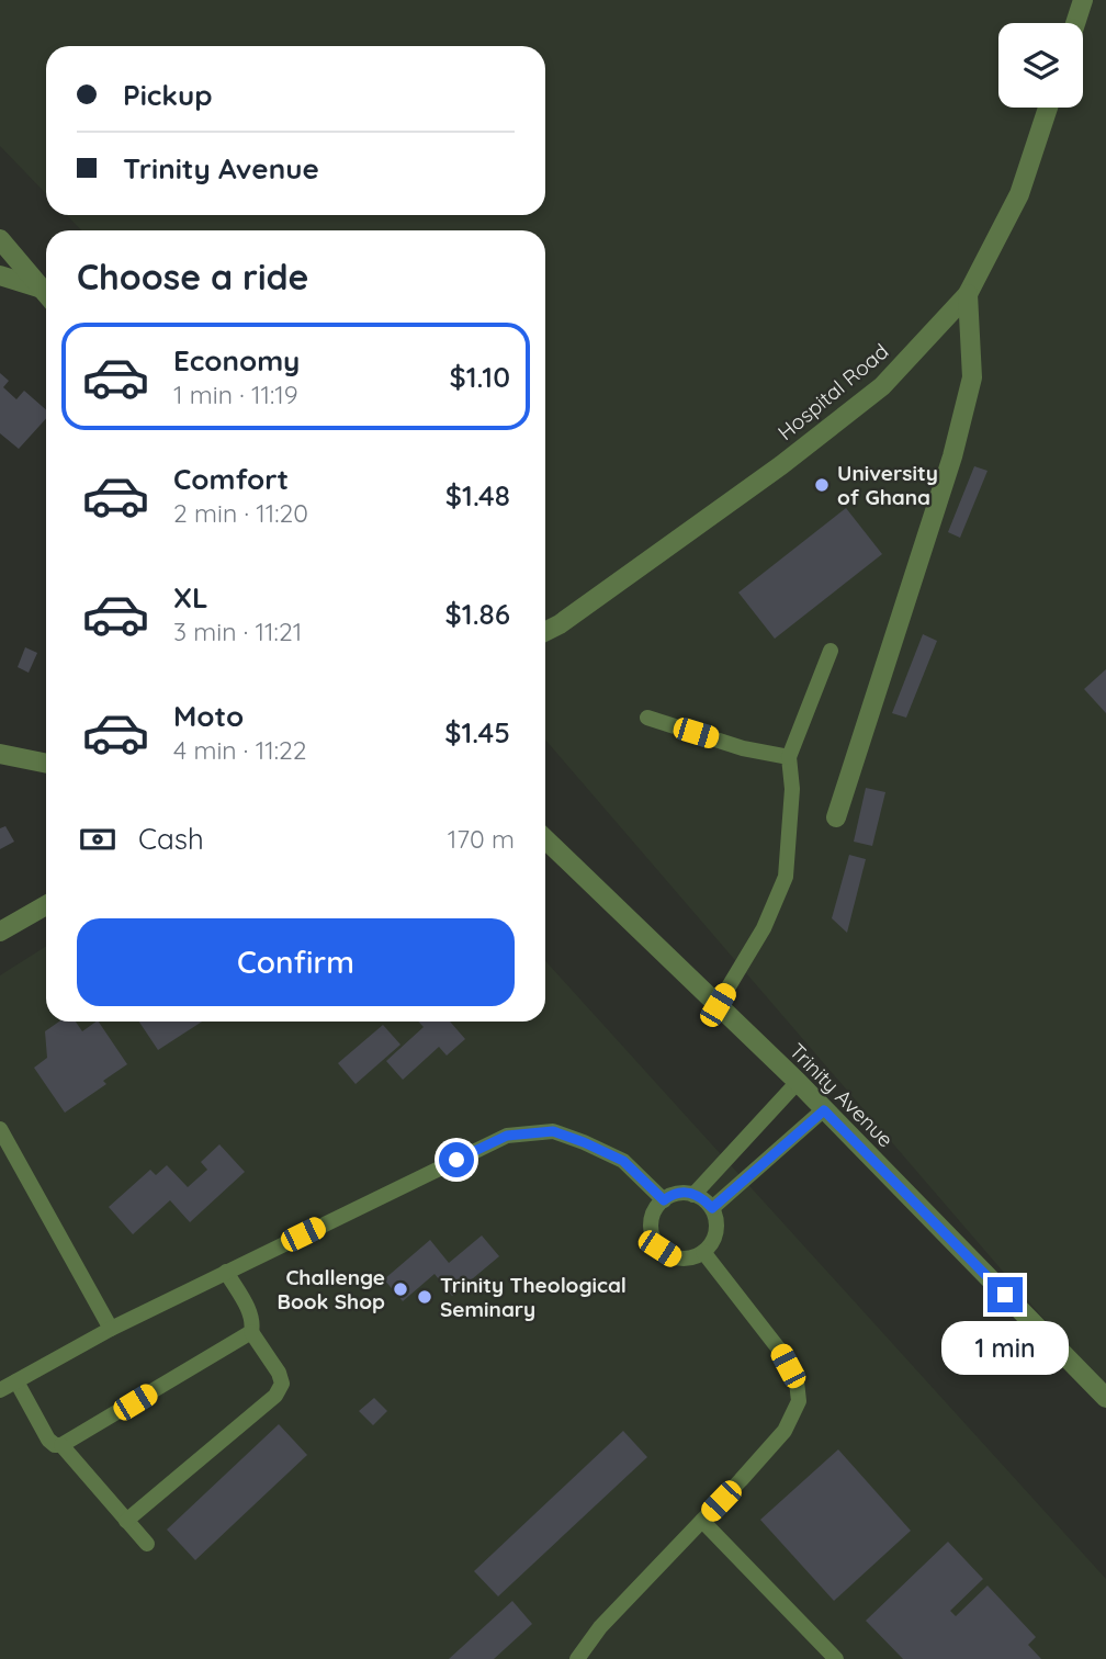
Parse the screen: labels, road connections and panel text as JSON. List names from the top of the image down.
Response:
{
  "streets": {
    "street": ["Hospital Road", "Trinity Avenue"]
  },
  "places": ["University of Ghana", "Challenge Book Shop", "Trinity Theological Seminary"],
  "page": {
    "banner": ["Pickup", "Trinity Avenue"],
    "heading": "Choose a ride",
    "list": [
      {
        "name": "Economy",
        "note": "1 min · 11:19",
        "value": "$1.10"
      },
      {
        "name": "Comfort",
        "note": "2 min · 11:20",
        "value": "$1.48"
      },
      {
        "name": "XL",
        "note": "3 min · 11:21",
        "value": "$1.86"
      },
      {
        "name": "Moto",
        "note": "4 min · 11:22",
        "value": "$1.45"
      }
    ],
    "pay": ["Cash", "170 m"],
    "buttons": "Confirm",
    "bubble": "1 min"
  }
}
